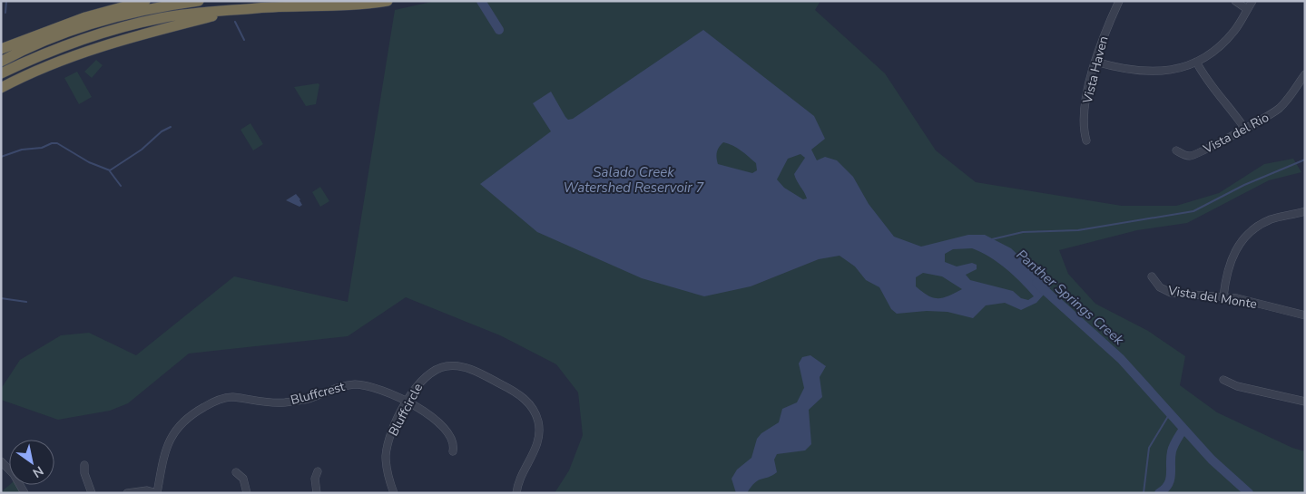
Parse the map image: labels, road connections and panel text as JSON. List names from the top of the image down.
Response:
{
  "streets": {
    "street": [
      "Vista Haven",
      "Vista del Rio",
      "Vista del Monte",
      "Bluffcrest",
      "Bluffcircle"
    ]
  },
  "crossings": [
    ["Bluffcrest", "Bluffcircle"]
  ],
  "water": ["Salado Creek Watershed Reservoir 7", "Panther Springs Creek"],
  "north": "bottom right"
}
